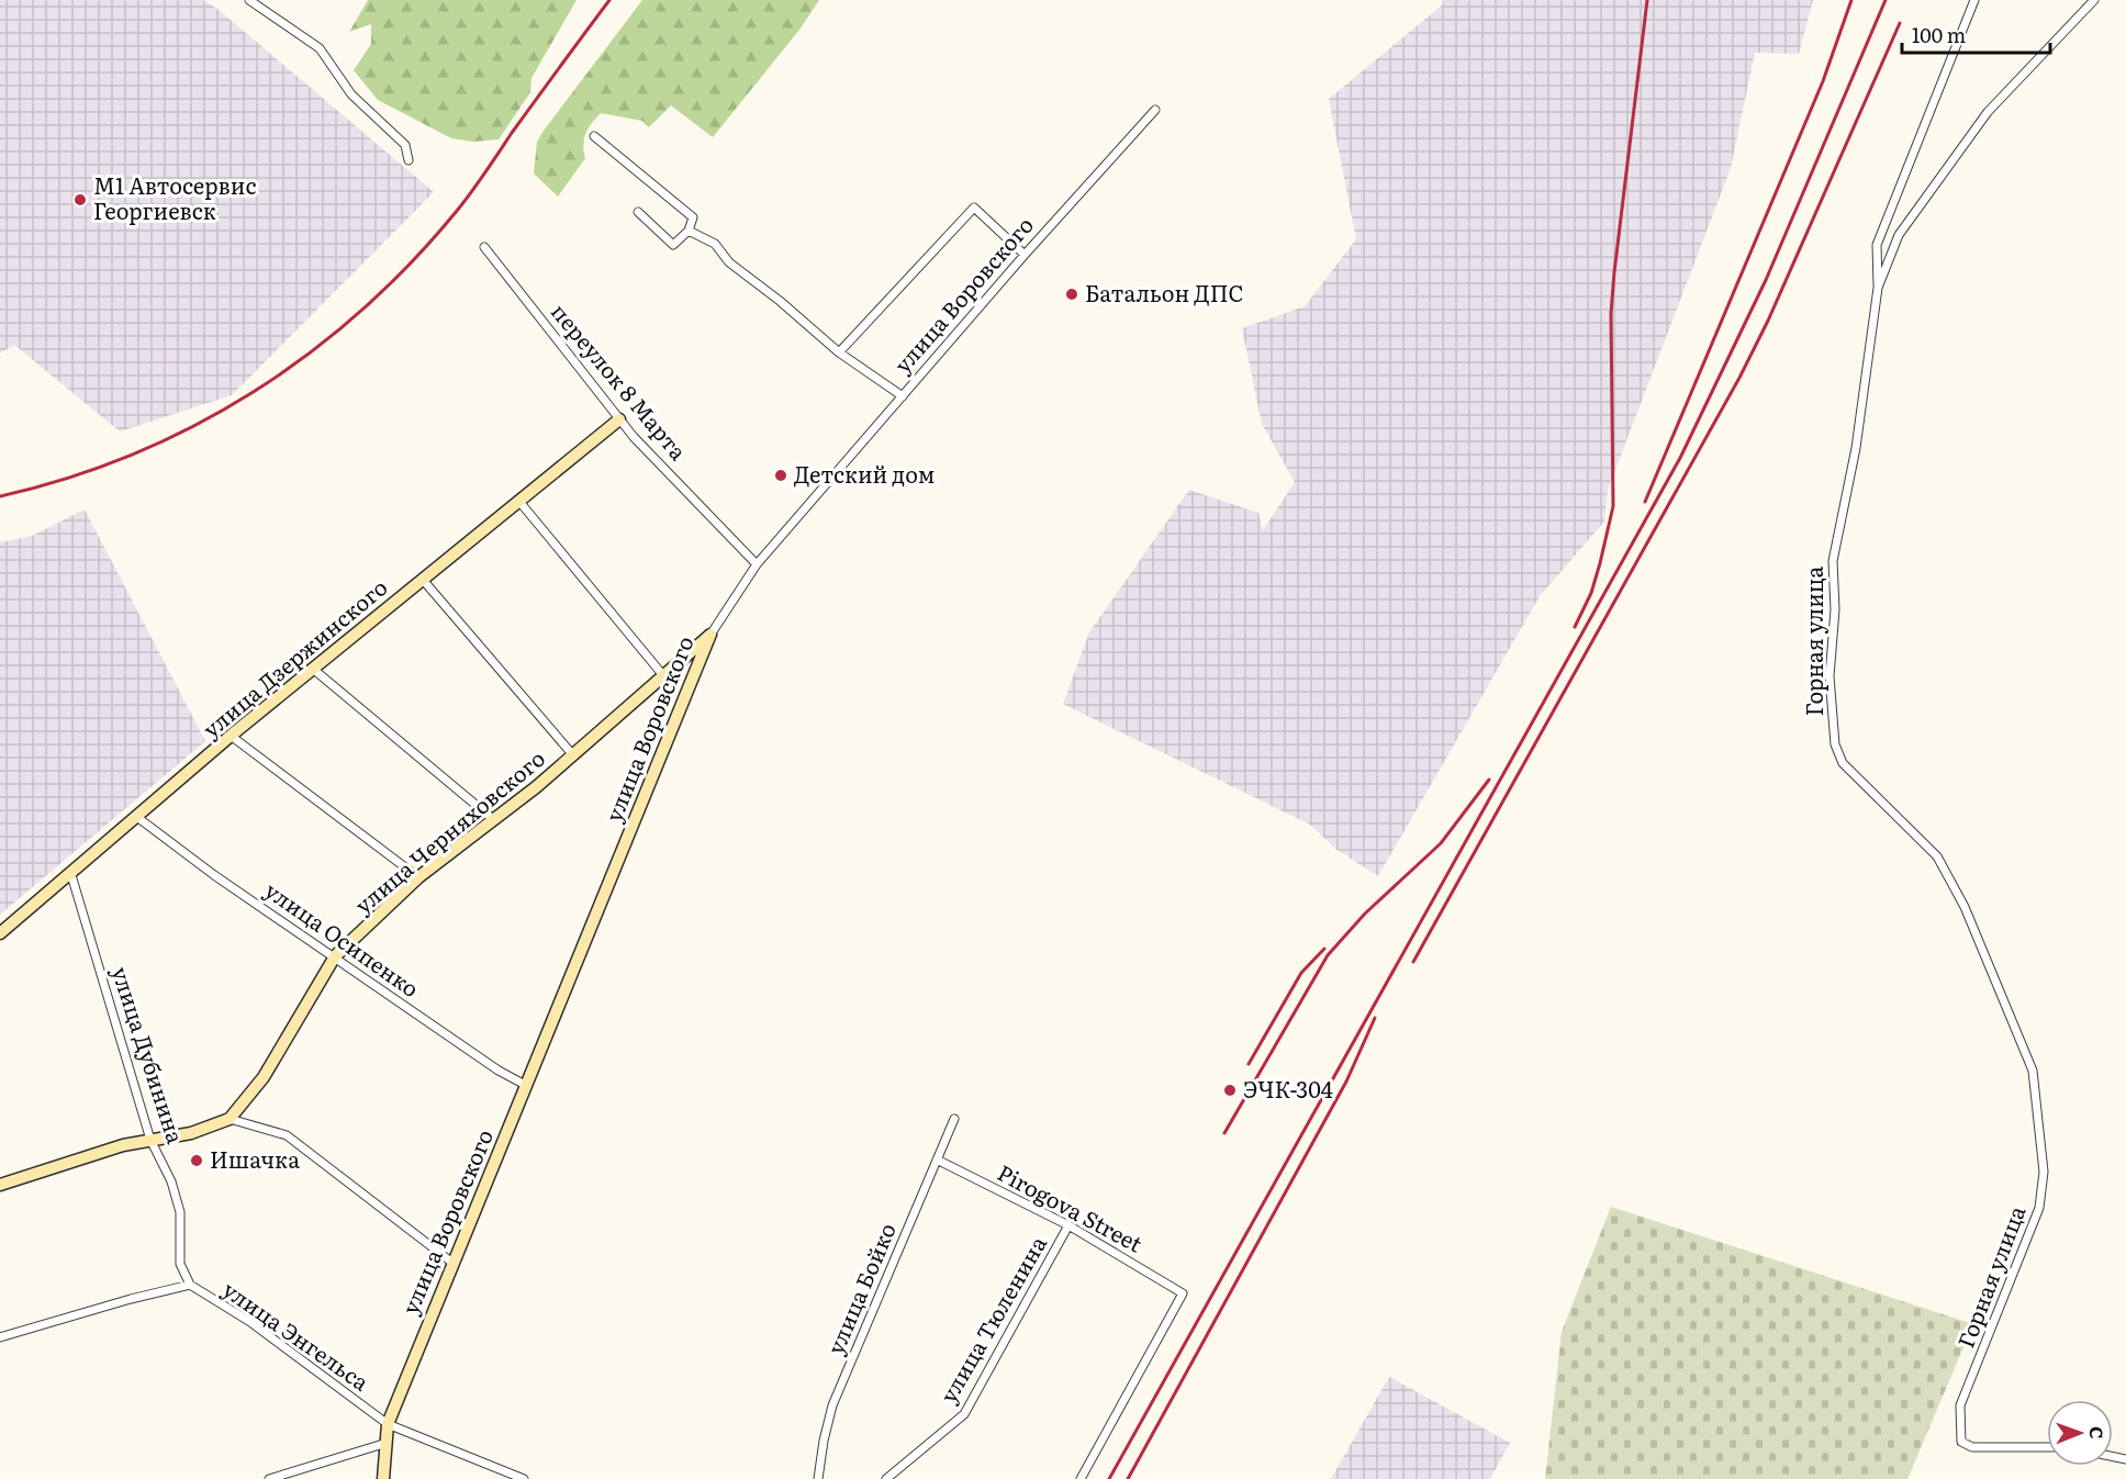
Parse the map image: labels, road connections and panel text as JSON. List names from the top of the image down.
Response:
{
  "streets": {
    "street": [
      "улица Воровского",
      "переулок 8 Марта",
      "Горная улица",
      "улица Дзержинского",
      "улица Черняховского",
      "улица Осипенко",
      "улица Дубинина",
      "Pirogova Street",
      "улица Бойко",
      "улица Тюленина",
      "улица Энгельса"
    ]
  },
  "crossings": [
    ["улица Воровского", "переулок 8 Марта"],
    ["улица Воровского", "улица Черняховского"],
    ["улица Воровского", "улица Осипенко"],
    ["улица Воровского", "улица Энгельса"],
    ["переулок 8 Марта", "улица Дзержинского"],
    ["улица Дзержинского", "улица Осипенко"],
    ["улица Дзержинского", "улица Дубинина"],
    ["улица Черняховского", "улица Осипенко"],
    ["улица Дубинина", "улица Энгельса"],
    ["Pirogova Street", "улица Бойко"],
    ["Pirogova Street", "улица Тюленина"]
  ],
  "places": [
    "М1 Автосервис Георгиевск",
    "Батальон ДПС",
    "Детский дом",
    "ЭЧК-304",
    "Ишачка"
  ],
  "scale_bar": "100 m",
  "north": "right"
}
